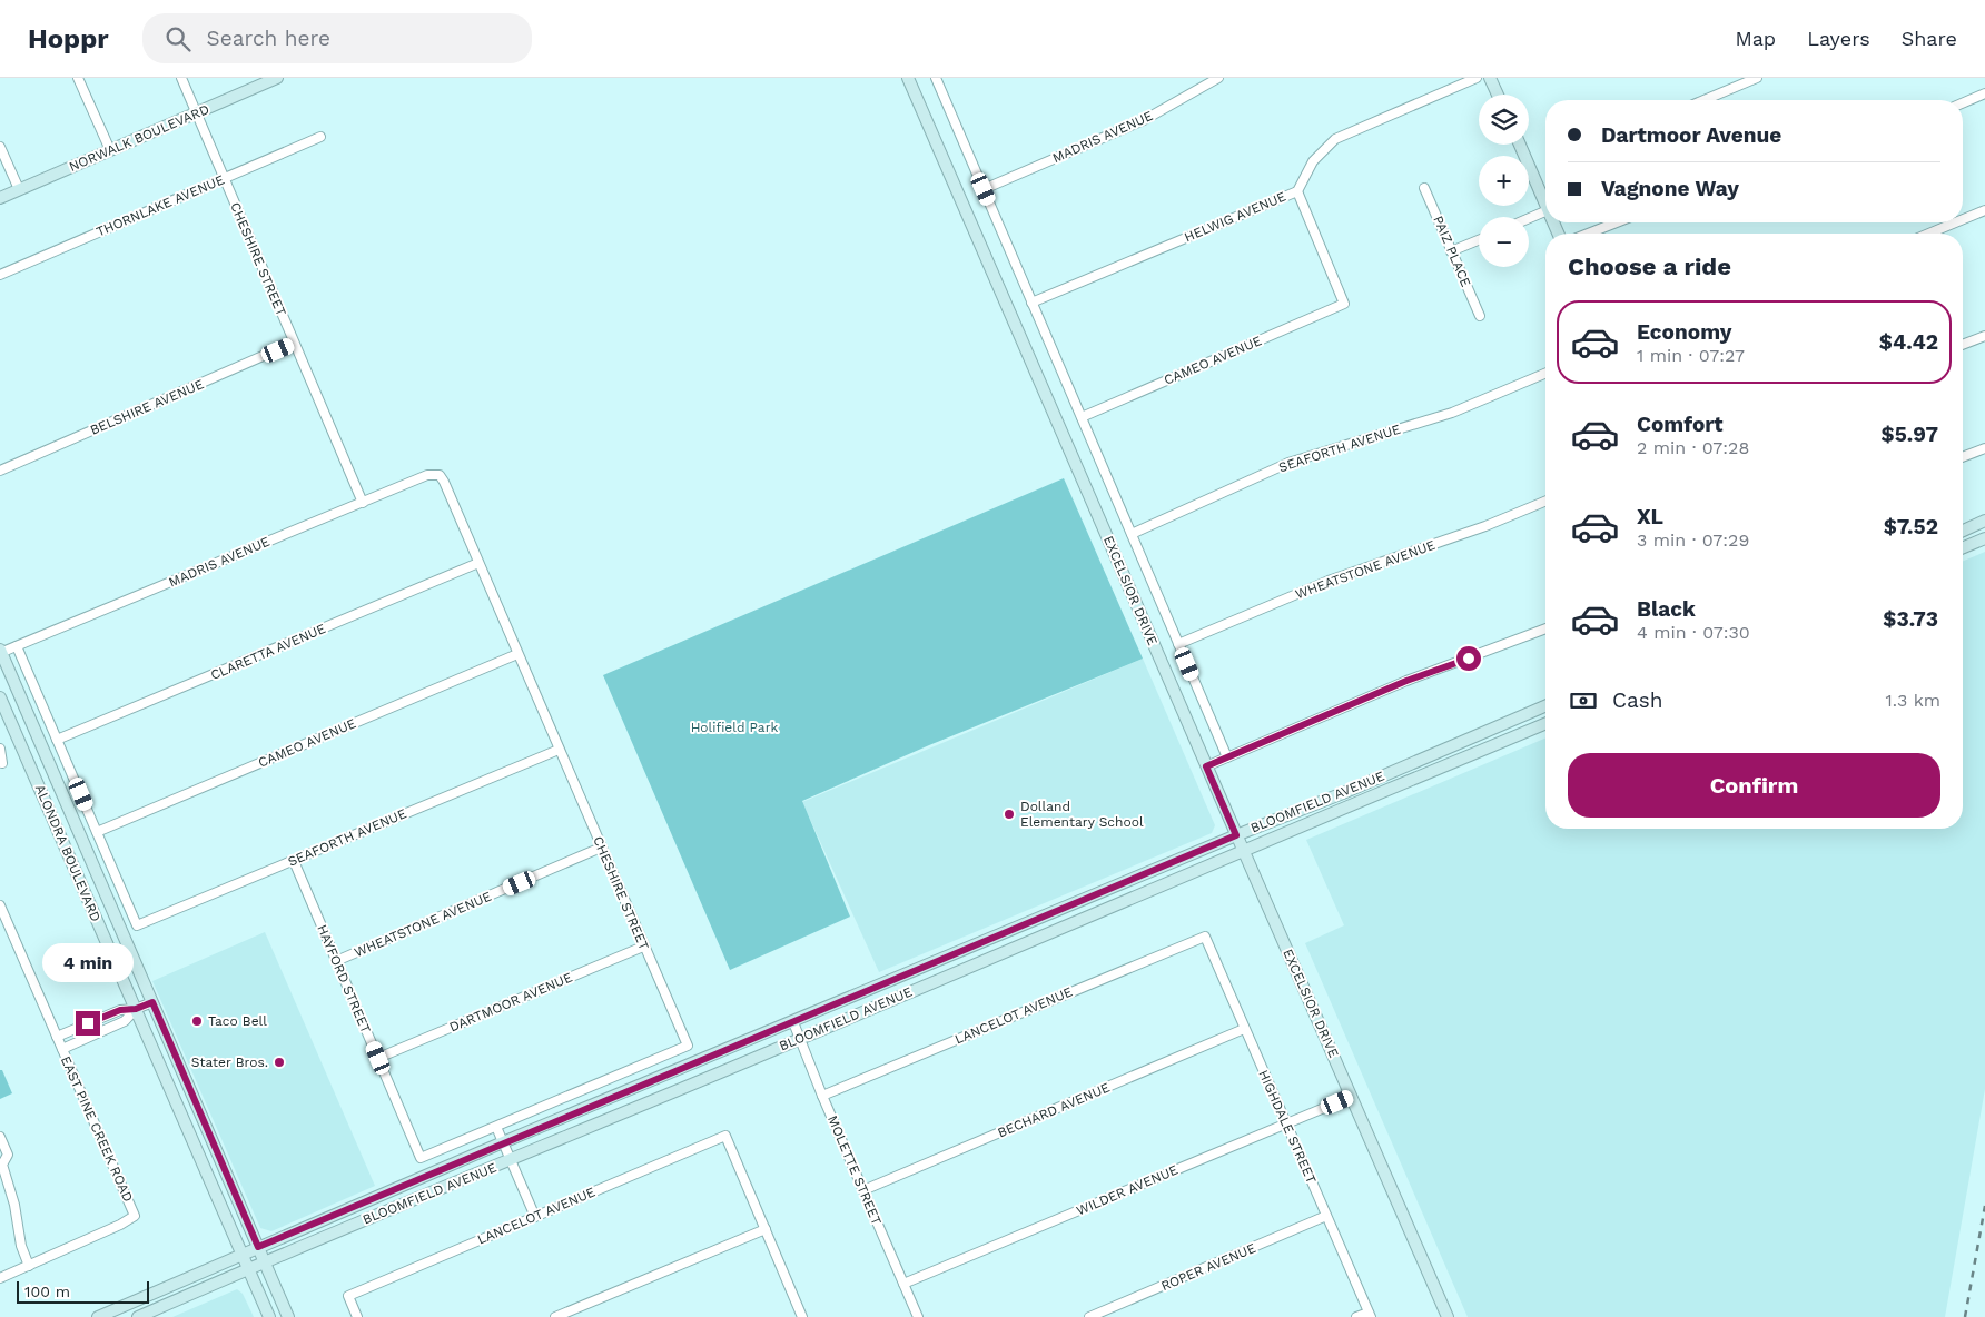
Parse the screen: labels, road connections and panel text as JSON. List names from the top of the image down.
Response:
{
  "streets": {
    "main road": [
      "NORWALK BOULEVARD",
      "EXCELSIOR DRIVE",
      "BLOOMFIELD AVENUE",
      "ALONDRA BOULEVARD"
    ],
    "street": [
      "MADRIS AVENUE",
      "THORNLAKE AVENUE",
      "HELWIG AVENUE",
      "PAIZ PLACE",
      "CHESHIRE STREET",
      "CAMEO AVENUE",
      "BELSHIRE AVENUE",
      "SEAFORTH AVENUE",
      "WHEATSTONE AVENUE",
      "CLARETTA AVENUE",
      "HAYFORD STREET",
      "DARTMOOR AVENUE",
      "LANCELOT AVENUE",
      "BECHARD AVENUE",
      "HIGHDALE STREET",
      "EAST PINE CREEK ROAD",
      "MOLETTE STREET",
      "WILDER AVENUE",
      "ROPER AVENUE"
    ]
  },
  "crossings": [
    ["MADRIS AVENUE", "CHESHIRE STREET"],
    ["MADRIS AVENUE", "EXCELSIOR DRIVE"],
    ["MADRIS AVENUE", "ALONDRA BOULEVARD"],
    ["NORWALK BOULEVARD", "CHESHIRE STREET"],
    ["THORNLAKE AVENUE", "CHESHIRE STREET"],
    ["HELWIG AVENUE", "CAMEO AVENUE"],
    ["HELWIG AVENUE", "EXCELSIOR DRIVE"],
    ["CHESHIRE STREET", "CAMEO AVENUE"],
    ["CHESHIRE STREET", "BELSHIRE AVENUE"],
    ["CHESHIRE STREET", "SEAFORTH AVENUE"],
    ["CHESHIRE STREET", "WHEATSTONE AVENUE"],
    ["CHESHIRE STREET", "CLARETTA AVENUE"],
    ["CHESHIRE STREET", "HAYFORD STREET"],
    ["CHESHIRE STREET", "DARTMOOR AVENUE"],
    ["CAMEO AVENUE", "SEAFORTH AVENUE"],
    ["CAMEO AVENUE", "EXCELSIOR DRIVE"],
    ["SEAFORTH AVENUE", "EXCELSIOR DRIVE"],
    ["SEAFORTH AVENUE", "HAYFORD STREET"],
    ["WHEATSTONE AVENUE", "EXCELSIOR DRIVE"],
    ["WHEATSTONE AVENUE", "HAYFORD STREET"],
    ["EXCELSIOR DRIVE", "BLOOMFIELD AVENUE"],
    ["EXCELSIOR DRIVE", "WILDER AVENUE"],
    ["BLOOMFIELD AVENUE", "ALONDRA BOULEVARD"],
    ["BLOOMFIELD AVENUE", "MOLETTE STREET"],
    ["HAYFORD STREET", "DARTMOOR AVENUE"],
    ["LANCELOT AVENUE", "HIGHDALE STREET"],
    ["LANCELOT AVENUE", "MOLETTE STREET"],
    ["BECHARD AVENUE", "HIGHDALE STREET"],
    ["BECHARD AVENUE", "MOLETTE STREET"],
    ["HIGHDALE STREET", "WILDER AVENUE"],
    ["HIGHDALE STREET", "ROPER AVENUE"],
    ["MOLETTE STREET", "WILDER AVENUE"]
  ],
  "parks": ["Holifield Park"],
  "places": ["Dolland Elementary School", "Taco Bell", "Stater Bros."],
  "scale_bar": "100 m",
  "page": {
    "header": "Hoppr",
    "search": "Search here",
    "nav": ["Map", "Layers", "Share"],
    "map_buttons": ["+", "−"],
    "banner": ["Dartmoor Avenue", "Vagnone Way"],
    "heading": "Choose a ride",
    "list": [
      {
        "name": "Economy",
        "note": "1 min · 07:27",
        "value": "$4.42"
      },
      {
        "name": "Comfort",
        "note": "2 min · 07:28",
        "value": "$5.97"
      },
      {
        "name": "XL",
        "note": "3 min · 07:29",
        "value": "$7.52"
      },
      {
        "name": "Black",
        "note": "4 min · 07:30",
        "value": "$3.73"
      }
    ],
    "pay": ["Cash", "1.3 km"],
    "buttons": "Confirm",
    "bubble": "4 min",
    "scale": "100 m"
  }
}
